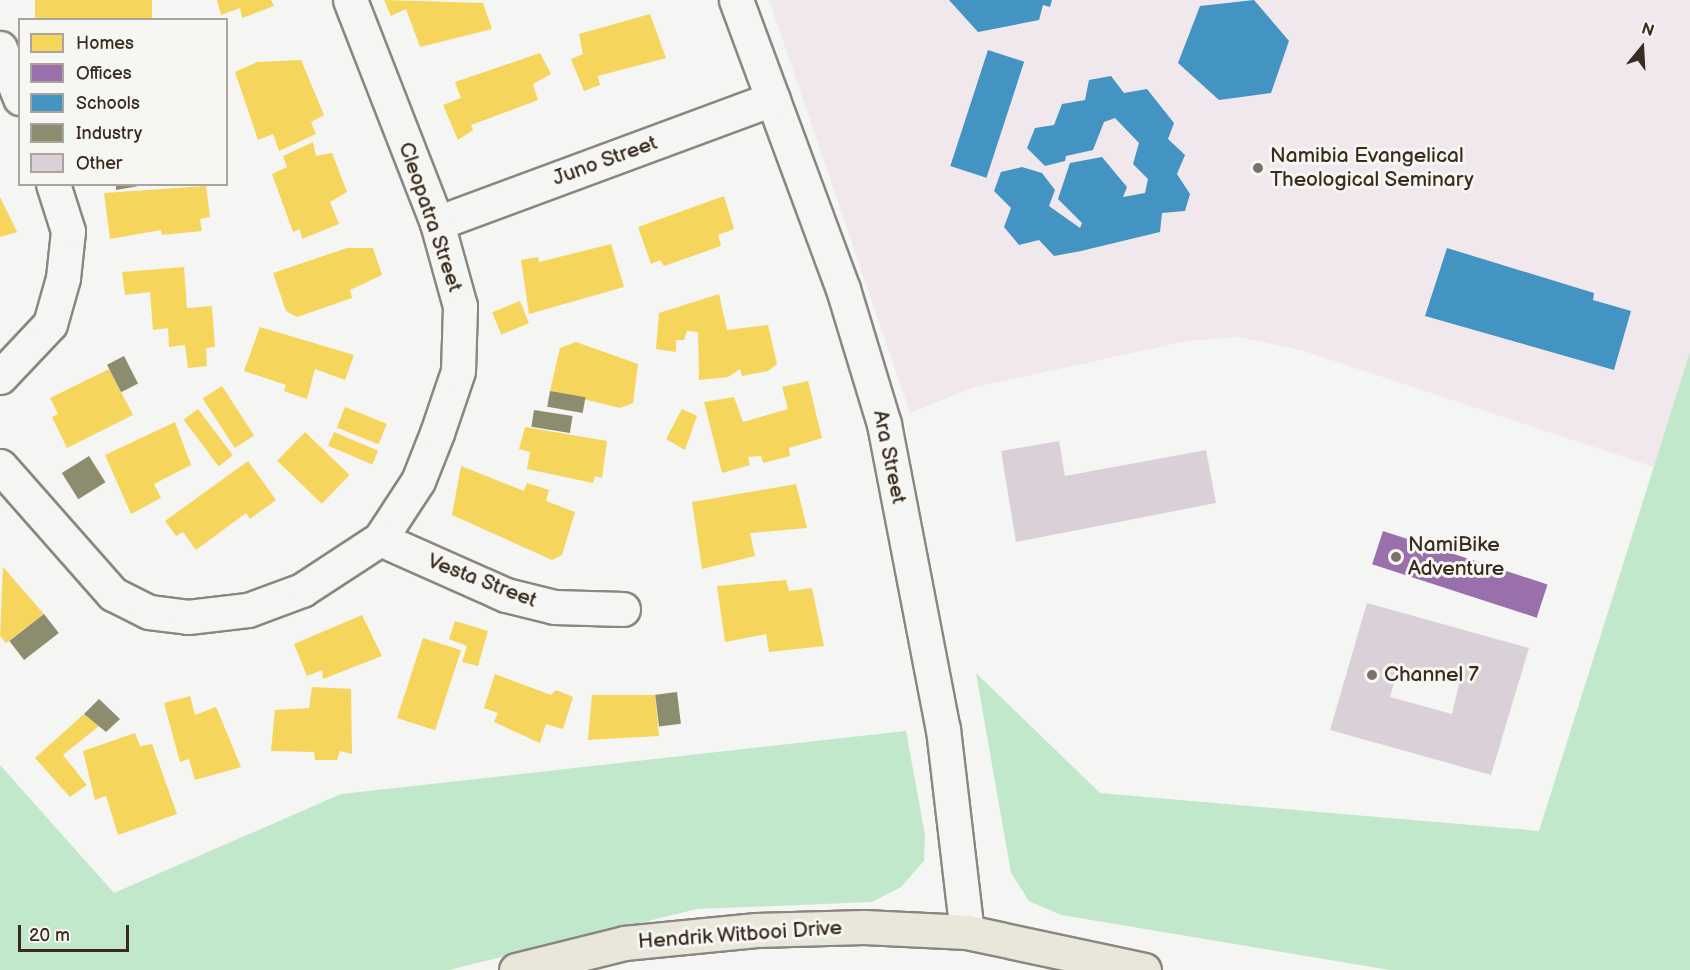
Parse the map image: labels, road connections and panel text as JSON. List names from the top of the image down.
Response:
{
  "streets": {
    "main road": ["Hendrik Witbooi Drive"],
    "street": [
      "Juno Street",
      "Cleopatra Street",
      "Ara Street",
      "Vesta Street"
    ]
  },
  "crossings": [
    ["Juno Street", "Cleopatra Street"],
    ["Juno Street", "Ara Street"],
    ["Cleopatra Street", "Vesta Street"],
    ["Ara Street", "Hendrik Witbooi Drive"]
  ],
  "places": ["Namibia Evangelical Theological Seminary", "NamiBike Adventure", "Channel 7"],
  "legend": [
    "Homes",
    "Offices",
    "Schools",
    "Industry",
    "Other"
  ],
  "scale_bar": "20 m",
  "north": "top"
}
